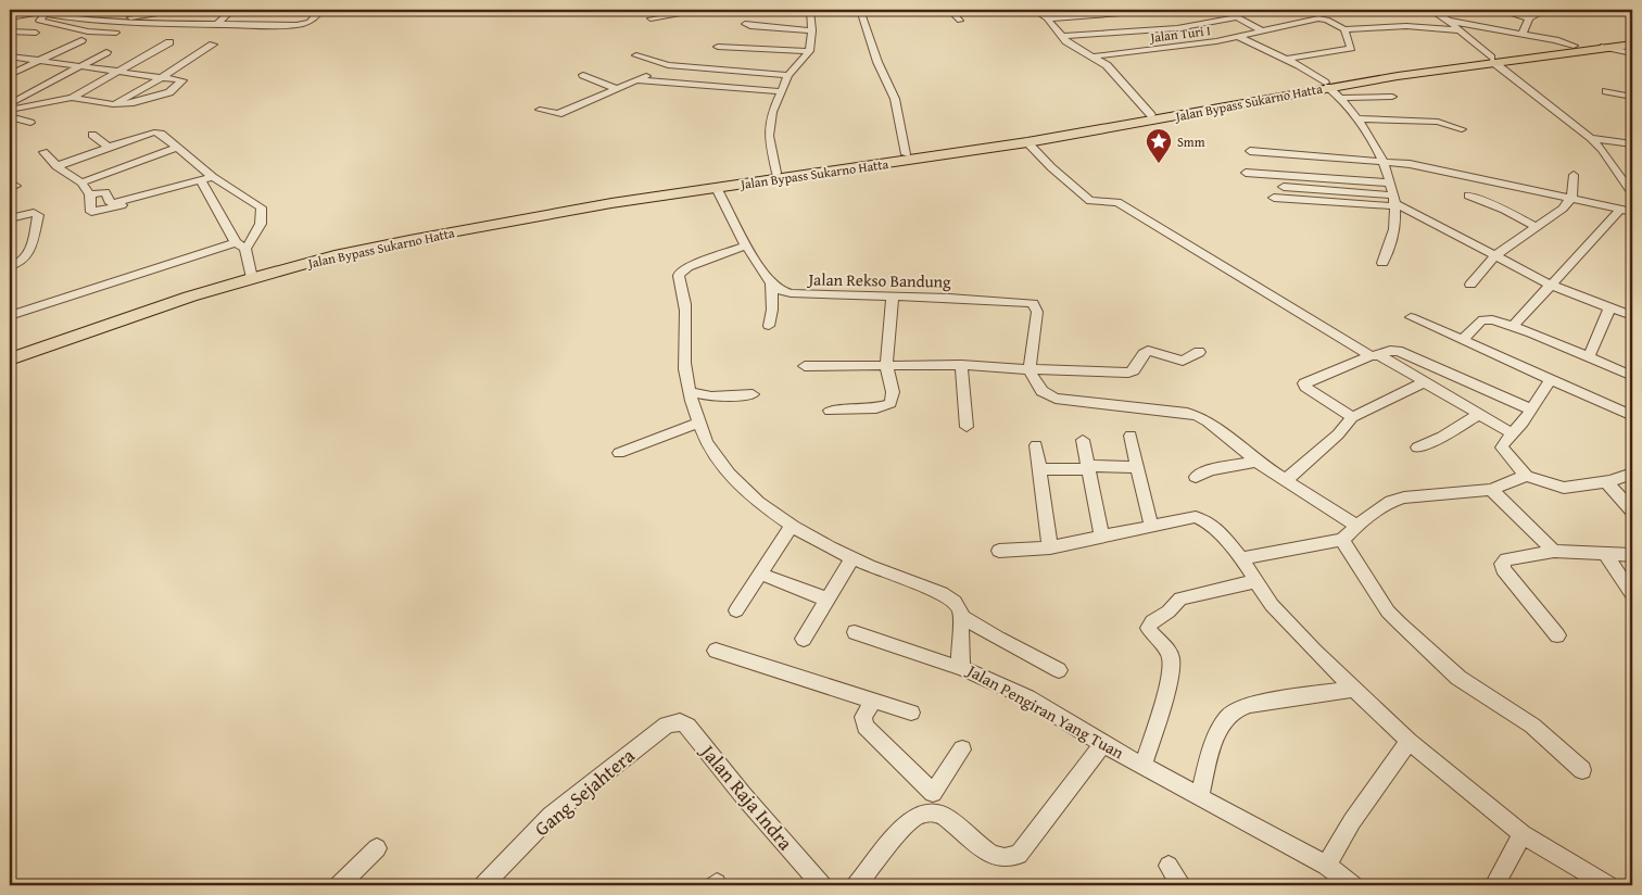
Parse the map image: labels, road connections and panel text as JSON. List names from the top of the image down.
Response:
{
  "streets": {
    "highway": ["Jalan Bypass Sukarno Hatta"],
    "street": [
      "Jalan Turi I",
      "Jalan Rekso Bandung",
      "Jalan Pengiran Yang Tuan",
      "Gang Sejahtera",
      "Jalan Raja Indra"
    ]
  },
  "crossings": [
    ["Gang Sejahtera", "Jalan Raja Indra"]
  ],
  "places": {
    "place": ["Smm"]
  }
}
